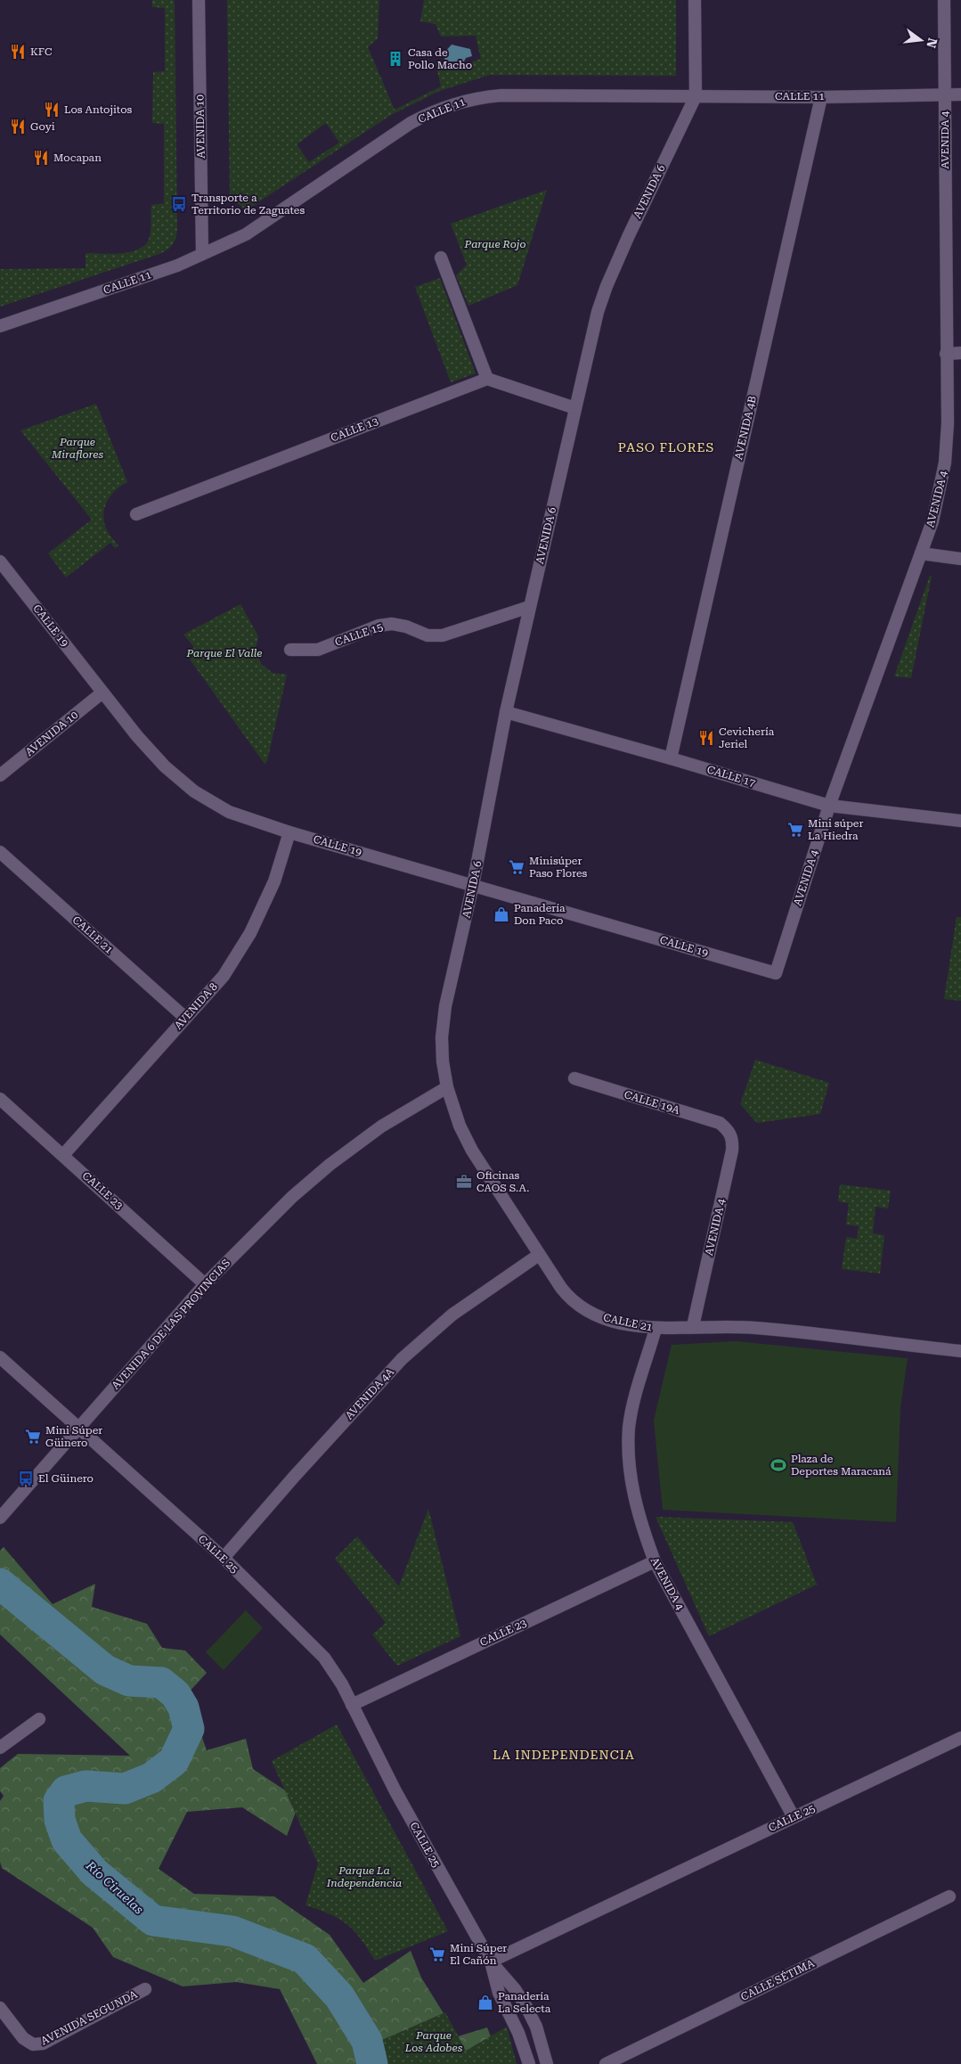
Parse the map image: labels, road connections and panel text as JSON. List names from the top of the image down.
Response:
{
  "streets": {
    "street": [
      "CALLE 11",
      "AVENIDA 10",
      "AVENIDA 4",
      "AVENIDA 6",
      "AVENIDA 4B",
      "CALLE 13",
      "CALLE 19",
      "CALLE 15",
      "CALLE 17",
      "CALLE 21",
      "AVENIDA 8",
      "CALLE 19A",
      "CALLE 23",
      "AVENIDA 6 DE LAS PROVINCIAS",
      "AVENIDA 4A",
      "CALLE 25",
      "CALLE SÉTIMA",
      "AVENIDA SEGUNDA"
    ]
  },
  "crossings": [
    ["CALLE 11", "AVENIDA 10"],
    ["CALLE 11", "AVENIDA 4"],
    ["CALLE 11", "AVENIDA 6"],
    ["CALLE 11", "AVENIDA 4B"],
    ["AVENIDA 10", "CALLE 19"],
    ["AVENIDA 4", "CALLE 19"],
    ["AVENIDA 4", "CALLE 17"],
    ["AVENIDA 4", "CALLE 21"],
    ["AVENIDA 4", "CALLE 19A"],
    ["AVENIDA 4", "CALLE 23"],
    ["AVENIDA 4", "CALLE 25"],
    ["AVENIDA 6", "CALLE 19"],
    ["AVENIDA 6", "CALLE 15"],
    ["AVENIDA 6", "CALLE 17"],
    ["AVENIDA 6", "CALLE 21"],
    ["AVENIDA 6", "AVENIDA 6 DE LAS PROVINCIAS"],
    ["AVENIDA 4B", "CALLE 17"],
    ["CALLE 19", "AVENIDA 8"],
    ["CALLE 21", "AVENIDA 8"],
    ["CALLE 21", "AVENIDA 6 DE LAS PROVINCIAS"],
    ["CALLE 21", "AVENIDA 4A"],
    ["AVENIDA 8", "CALLE 23"],
    ["CALLE 23", "AVENIDA 6 DE LAS PROVINCIAS"],
    ["CALLE 23", "CALLE 25"],
    ["AVENIDA 6 DE LAS PROVINCIAS", "CALLE 25"],
    ["AVENIDA 4A", "CALLE 25"]
  ],
  "districts": ["PASO FLORES", "LA INDEPENDENCIA"],
  "water": ["Río Ciruelas"],
  "parks": [
    "Parque Rojo",
    "Parque Miraflores",
    "Parque El Valle",
    "Parque La Independencia",
    "Parque Los Adobes"
  ],
  "places": {
    "restaurant": [
      "KFC",
      "Los Antojitos",
      "Goyi",
      "Mocapan",
      "Cevichería Jeriel"
    ],
    "building": ["Casa de Pollo Macho"],
    "bus stop": ["Transporte a Territorio de Zaguates", "El Güinero"],
    "supermarket": [
      "Mini súper La Hiedra",
      "Minisúper Paso Flores",
      "Mini Súper Güinero",
      "Mini Súper El Cañón"
    ],
    "shop": ["Panadería Don Paco", "Panadería La Selecta"],
    "office": ["Oficinas CAOS S.A."],
    "sports": ["Plaza de Deportes Maracaná"]
  },
  "north": "right"
}
